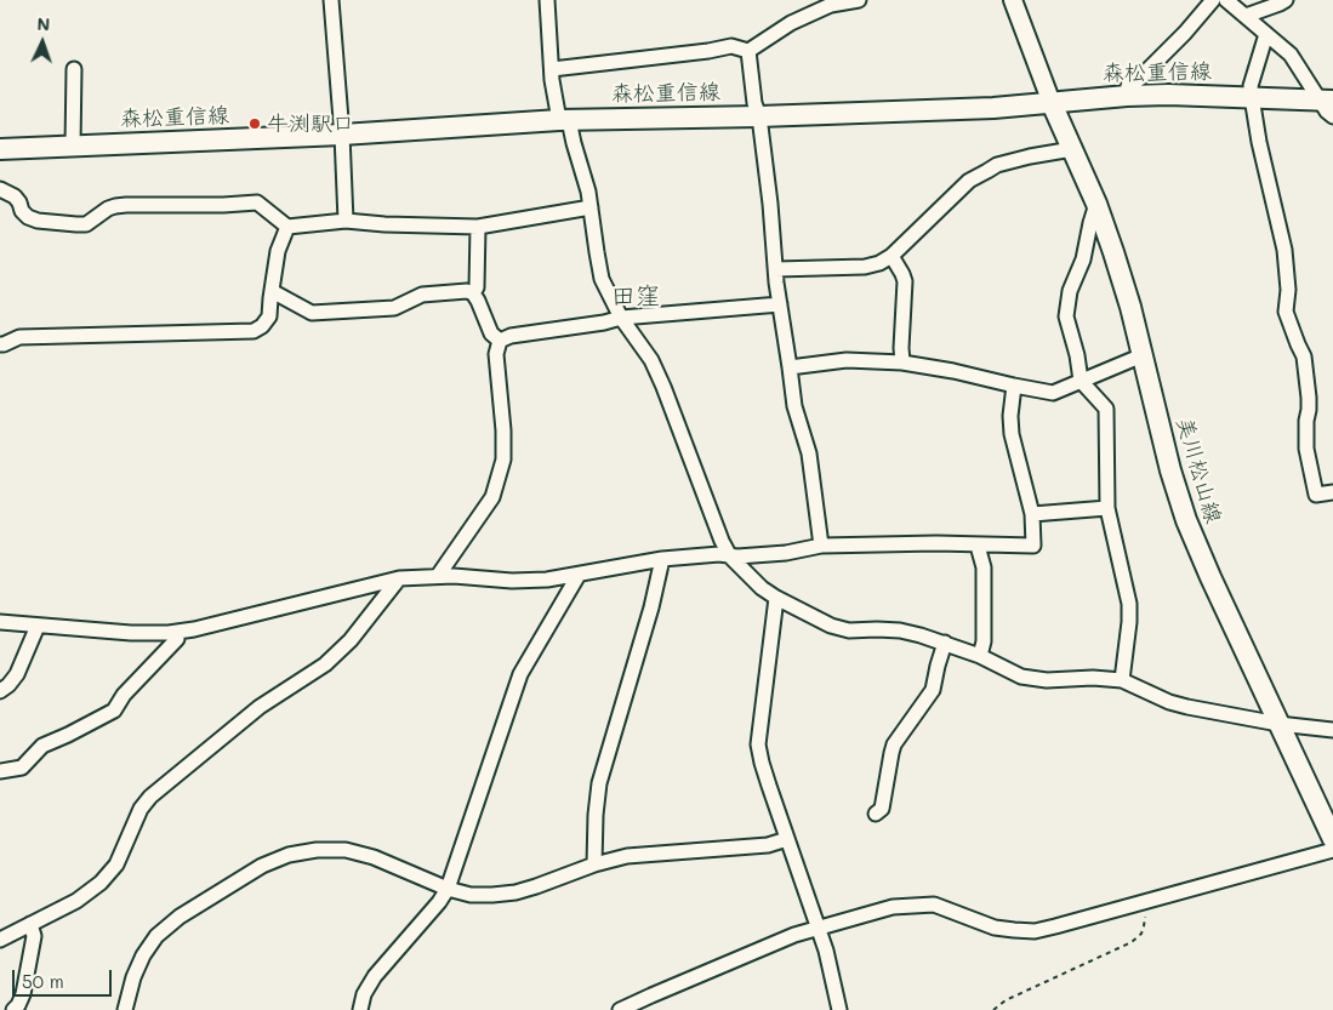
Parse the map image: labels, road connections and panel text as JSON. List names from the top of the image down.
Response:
{
  "streets": {
    "main road": ["森松重信線", "美川松山線"]
  },
  "crossings": [
    ["森松重信線", "美川松山線"]
  ],
  "districts": ["田窪"],
  "places": ["牛渕駅口"],
  "scale_bar": "50 m",
  "north": "top"
}
